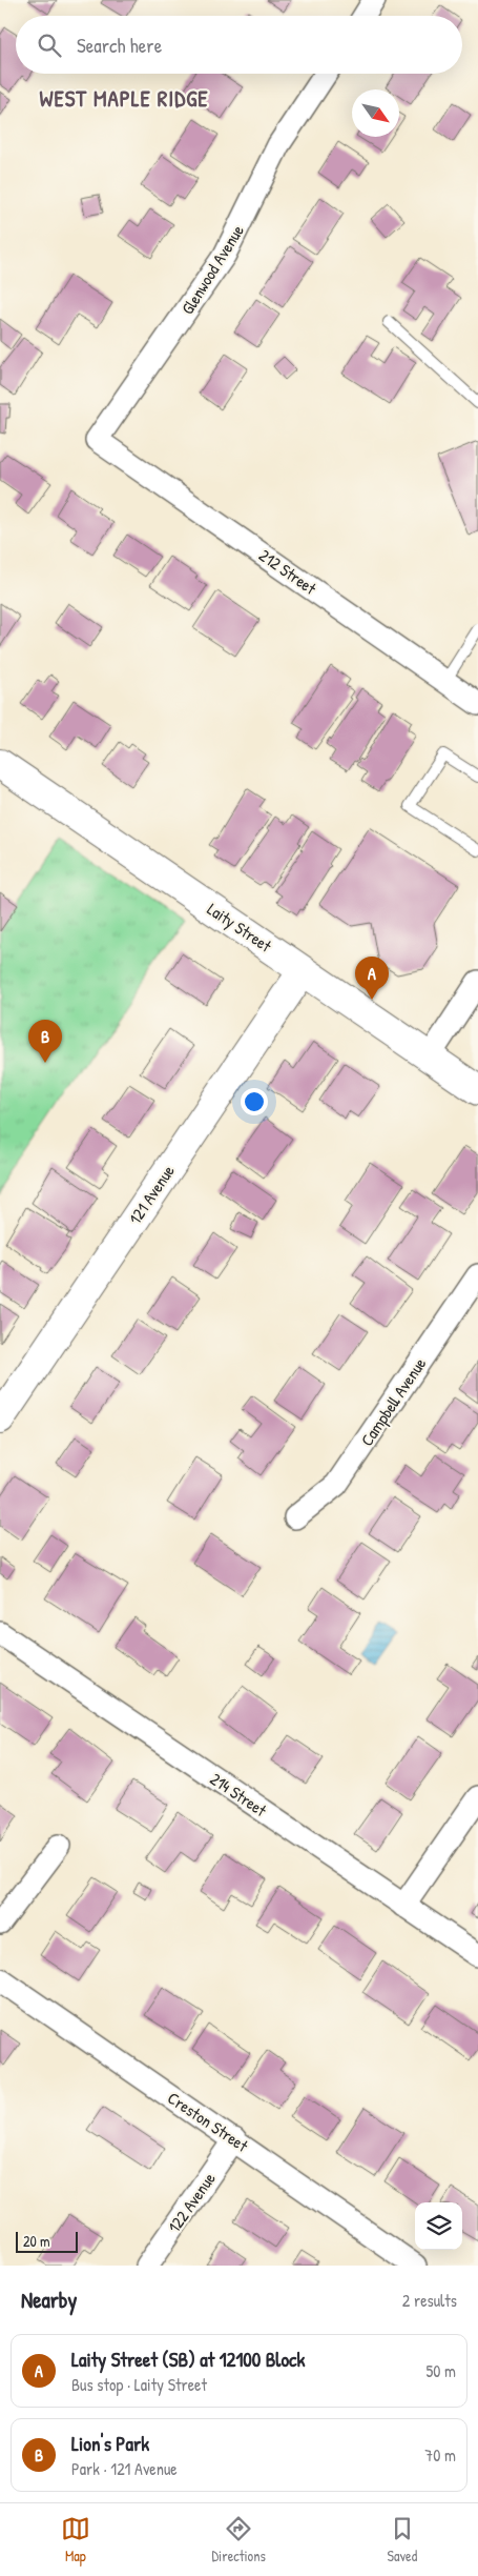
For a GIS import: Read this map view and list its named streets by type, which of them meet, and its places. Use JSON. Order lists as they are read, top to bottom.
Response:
{
  "streets": {
    "street": [
      "Glenwood Avenue",
      "212 Street",
      "Laity Street",
      "121 Avenue",
      "Campbell Avenue",
      "214 Street",
      "Creston Street",
      "122 Avenue"
    ]
  },
  "crossings": [
    ["Glenwood Avenue", "212 Street"],
    ["Laity Street", "121 Avenue"],
    ["Creston Street", "122 Avenue"]
  ],
  "districts": ["WEST MAPLE RIDGE"],
  "scale_bar": "20 m",
  "north": "bottom right",
  "page": {
    "search": "Search here",
    "pins": ["A", "B"],
    "scale": "20 m",
    "heading": ["Nearby", "2 results"],
    "list": [
      {
        "mark": "A",
        "name": "Laity Street (SB) at 12100 Block",
        "note": "Bus stop · Laity Street",
        "value": "50 m"
      },
      {
        "mark": "B",
        "name": "Lion's Park",
        "note": "Park · 121 Avenue",
        "value": "70 m"
      }
    ],
    "nav": ["Map", "Directions", "Saved"]
  }
}
